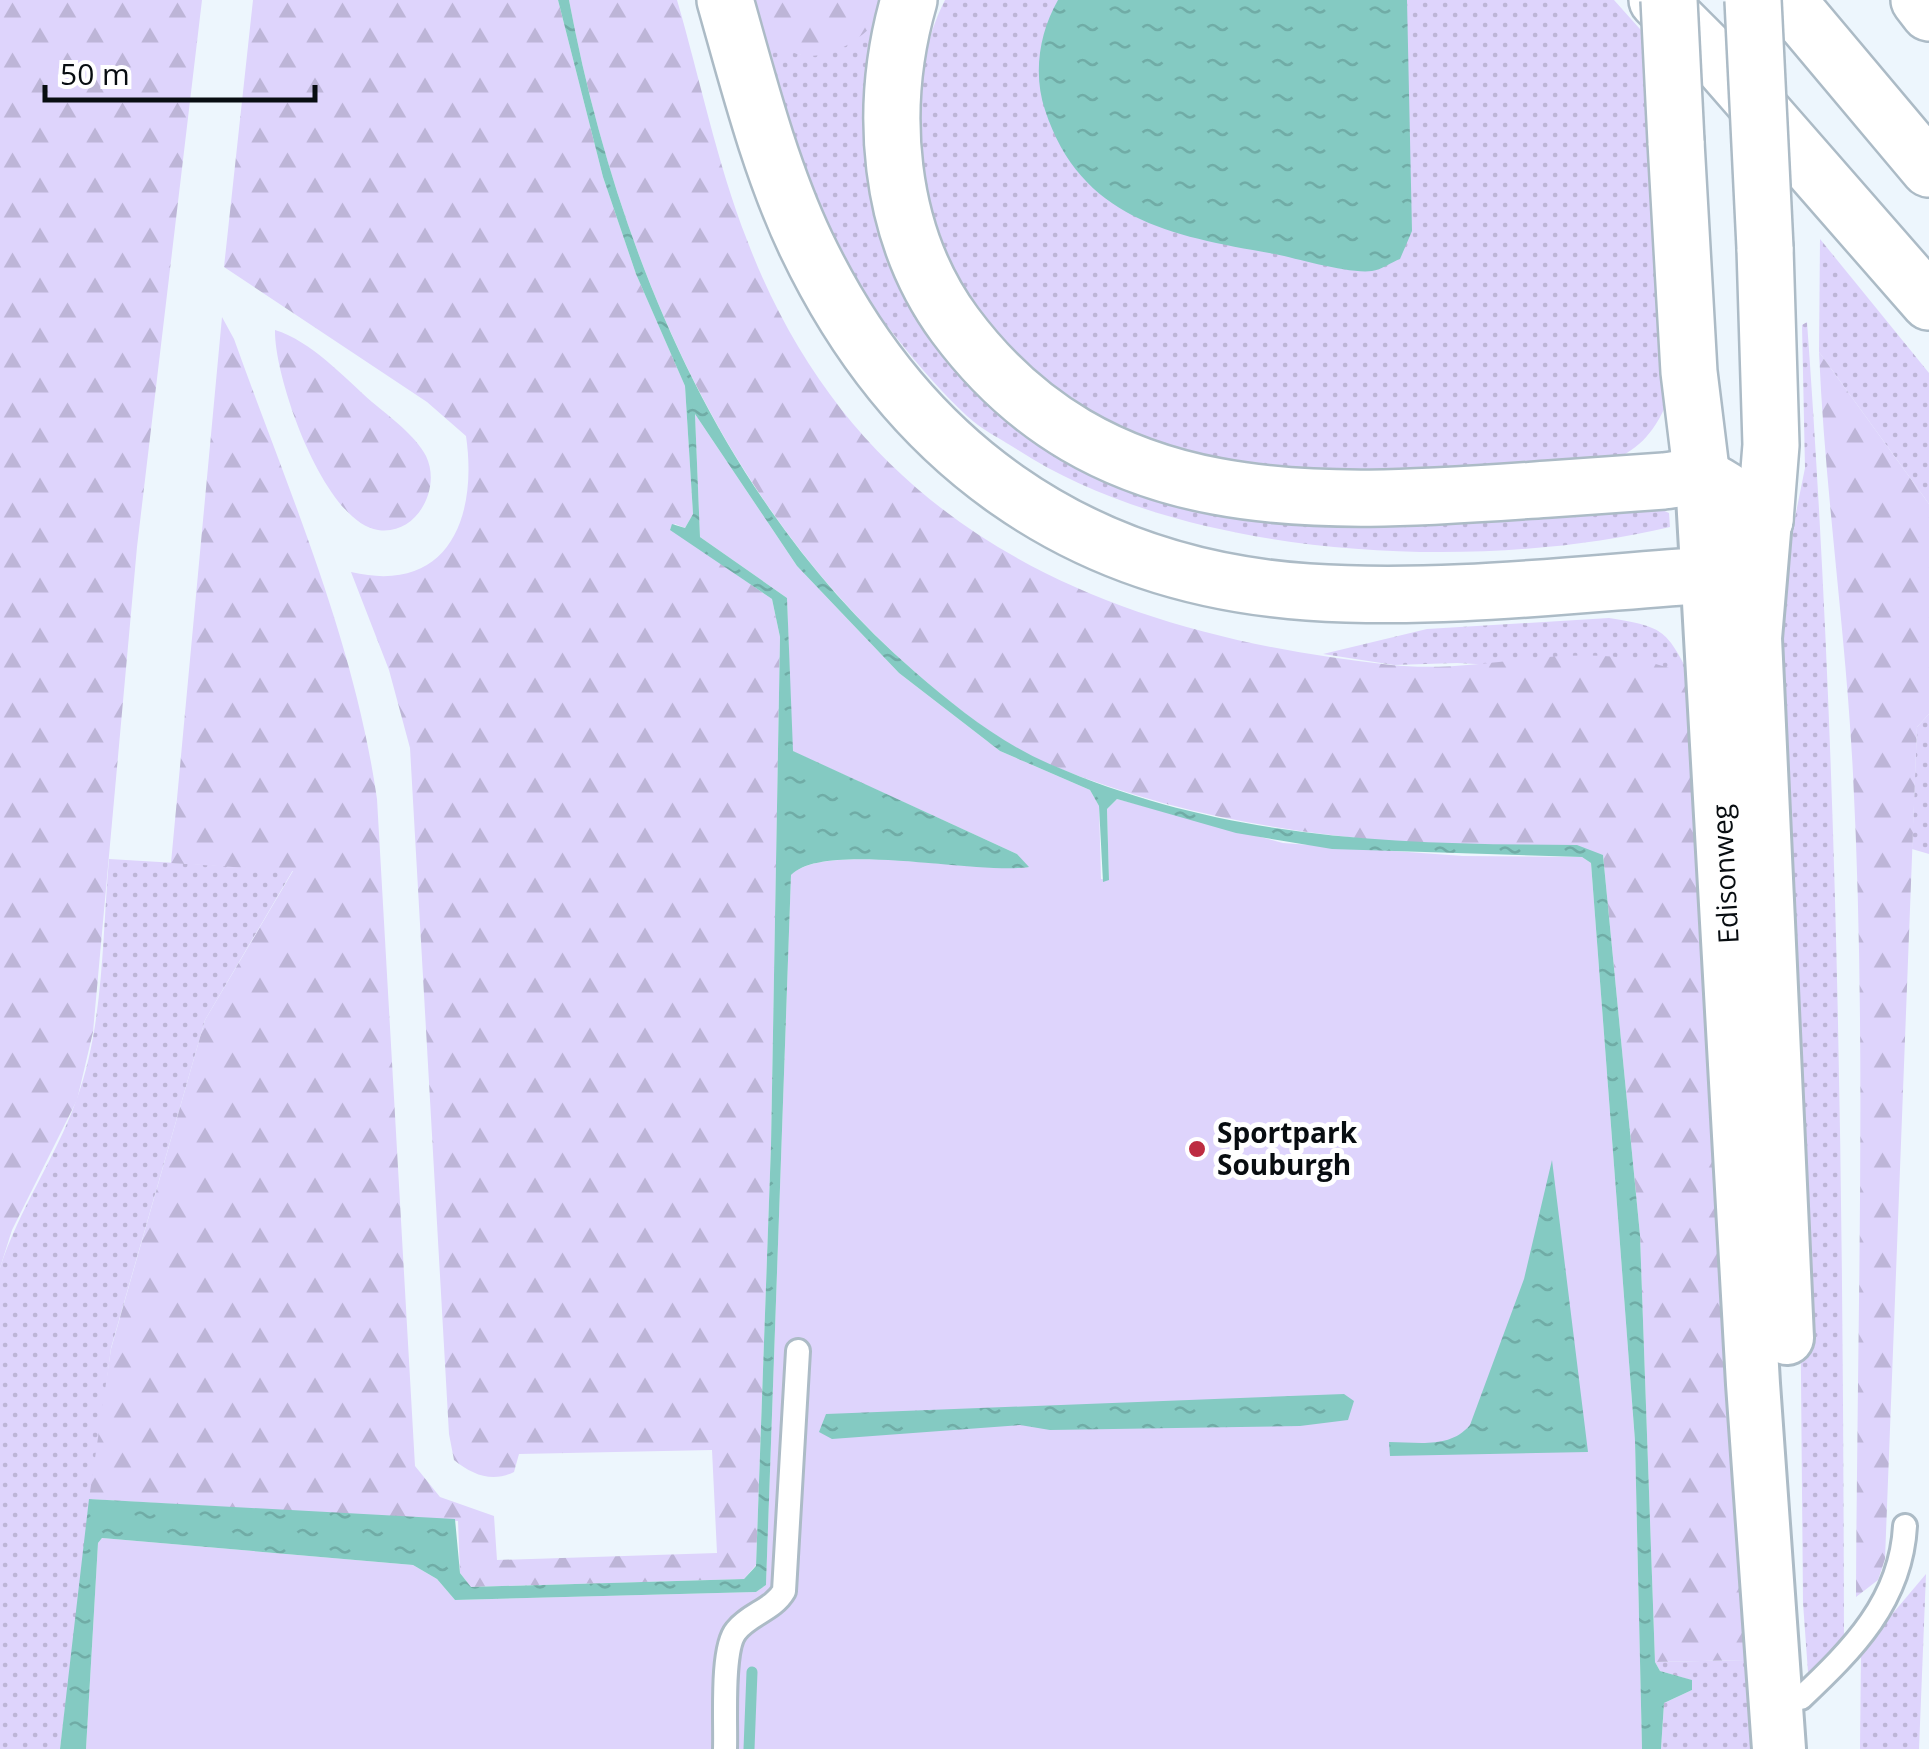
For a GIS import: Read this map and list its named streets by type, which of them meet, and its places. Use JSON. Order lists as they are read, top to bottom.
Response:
{
  "streets": {
    "main road": ["Edisonweg"]
  },
  "places": ["Sportpark Souburgh"],
  "scale_bar": "50 m"
}
